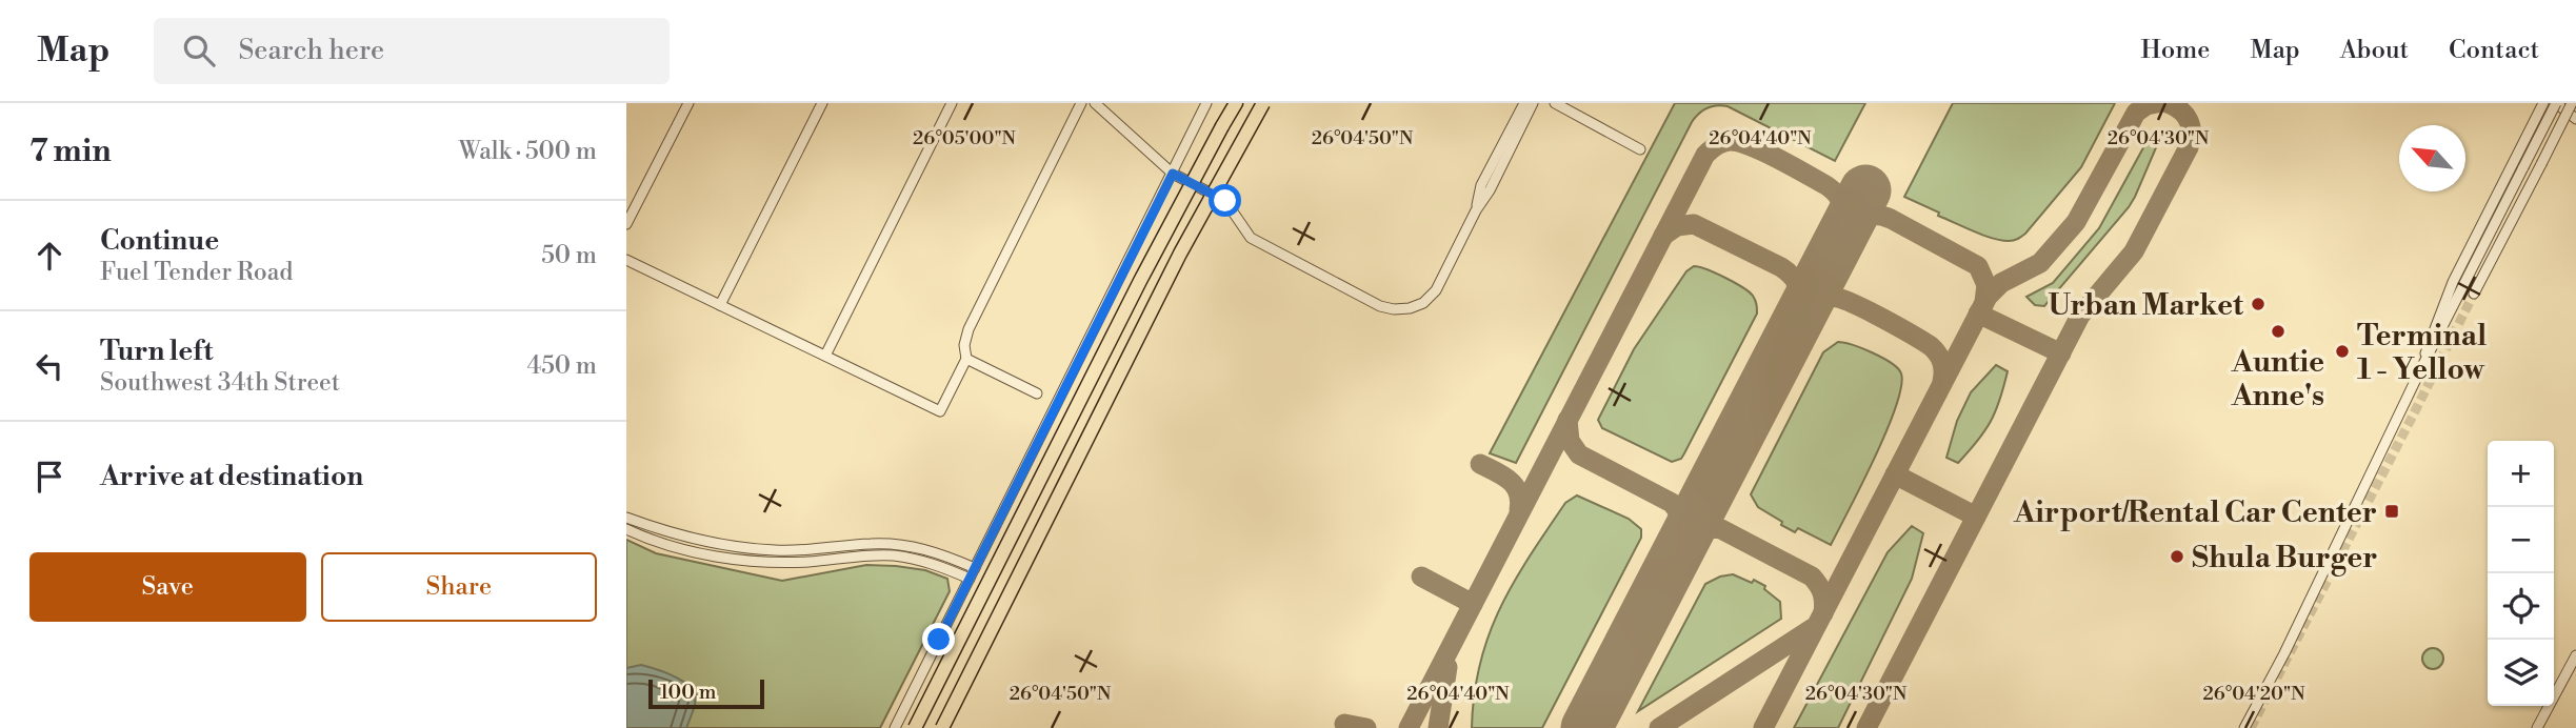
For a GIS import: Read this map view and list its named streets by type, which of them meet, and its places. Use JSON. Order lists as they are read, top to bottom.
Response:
{
  "places": {
    "other": [
      "Urban Market",
      "Auntie Anne's",
      "Terminal 1 - Yellow",
      "Shula Burger"
    ],
    "transit": ["Airport/Rental Car Center"]
  },
  "scale_bar": "100 m",
  "north": "top left",
  "page": {
    "header": "Map",
    "search": "Search here",
    "nav": [
      "Home",
      "Map",
      "About",
      "Contact"
    ],
    "heading": ["7 min", "Walk · 500 m"],
    "list": [
      ["Continue", "Fuel Tender Road", "50 m"],
      ["Turn left", "Southwest 34th Street", "450 m"],
      "Arrive at destination"
    ],
    "map_buttons": ["+", "−"],
    "buttons": ["Save", "Share"],
    "scale": "100 m"
  },
  "coordinates": [
    "26°05'00\"N",
    "26°04'50\"N",
    "26°04'40\"N",
    "26°04'30\"N",
    "26°04'20\"N"
  ]
}
